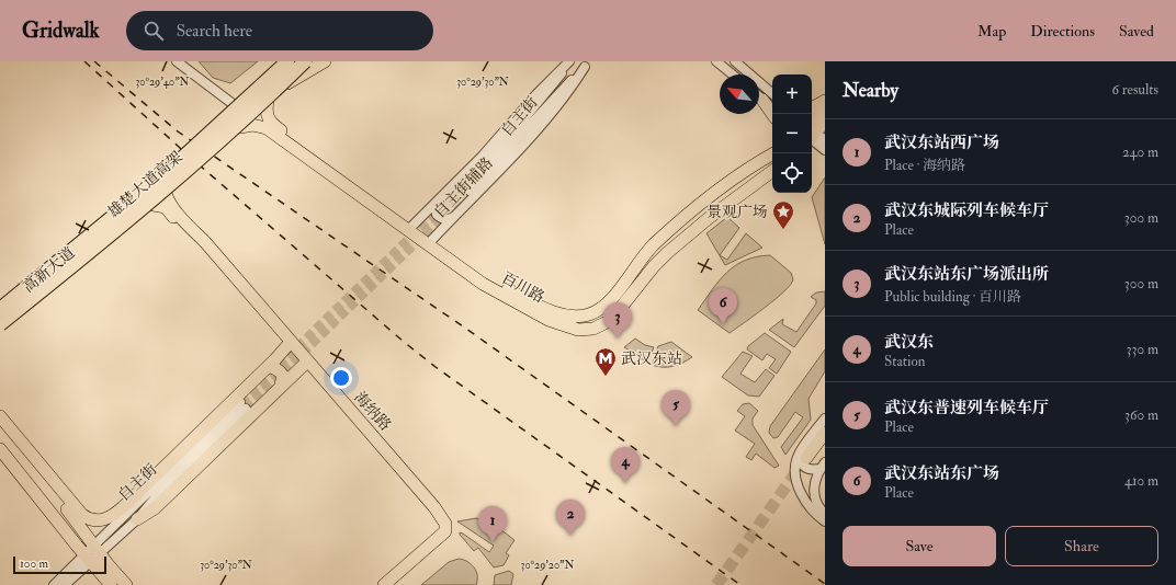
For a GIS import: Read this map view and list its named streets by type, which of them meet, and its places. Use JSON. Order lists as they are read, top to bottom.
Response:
{
  "streets": {
    "highway": ["雄楚大道高架"],
    "main road": ["高新大道", "百川路", "海纳路"],
    "street": ["自主街", "自主街辅路"]
  },
  "crossings": [
    ["自主街", "自主街辅路"],
    ["自主街辅路", "百川路"],
    ["高新大道", "海纳路"]
  ],
  "places": {
    "place": ["景观广场"],
    "metro station": ["武汉东站"]
  },
  "scale_bar": "100 m",
  "north": "top left",
  "page": {
    "header": "Gridwalk",
    "search": "Search here",
    "nav": ["Map", "Directions", "Saved"],
    "heading": ["Nearby", "6 results"],
    "map_buttons": ["+", "−"],
    "list": [
      {
        "mark": "1",
        "name": "武汉东站西广场",
        "note": "Place · 海纳路",
        "value": "240 m"
      },
      {
        "mark": "2",
        "name": "武汉东城际列车候车厅",
        "note": "Place",
        "value": "300 m"
      },
      {
        "mark": "3",
        "name": "武汉东站东广场派出所",
        "note": "Public building · 百川路",
        "value": "300 m"
      },
      {
        "mark": "4",
        "name": "武汉东",
        "note": "Station",
        "value": "330 m"
      },
      {
        "mark": "5",
        "name": "武汉东普速列车候车厅",
        "note": "Place",
        "value": "360 m"
      },
      {
        "mark": "6",
        "name": "武汉东站东广场",
        "note": "Place",
        "value": "410 m"
      }
    ],
    "pins": [
      "6",
      "3",
      "5",
      "4",
      "2",
      "1"
    ],
    "buttons": ["Save", "Share"],
    "scale": "100 m"
  },
  "coordinates": ["30°29'40\"N", "30°29'30\"N", "30°29'20\"N"]
}
